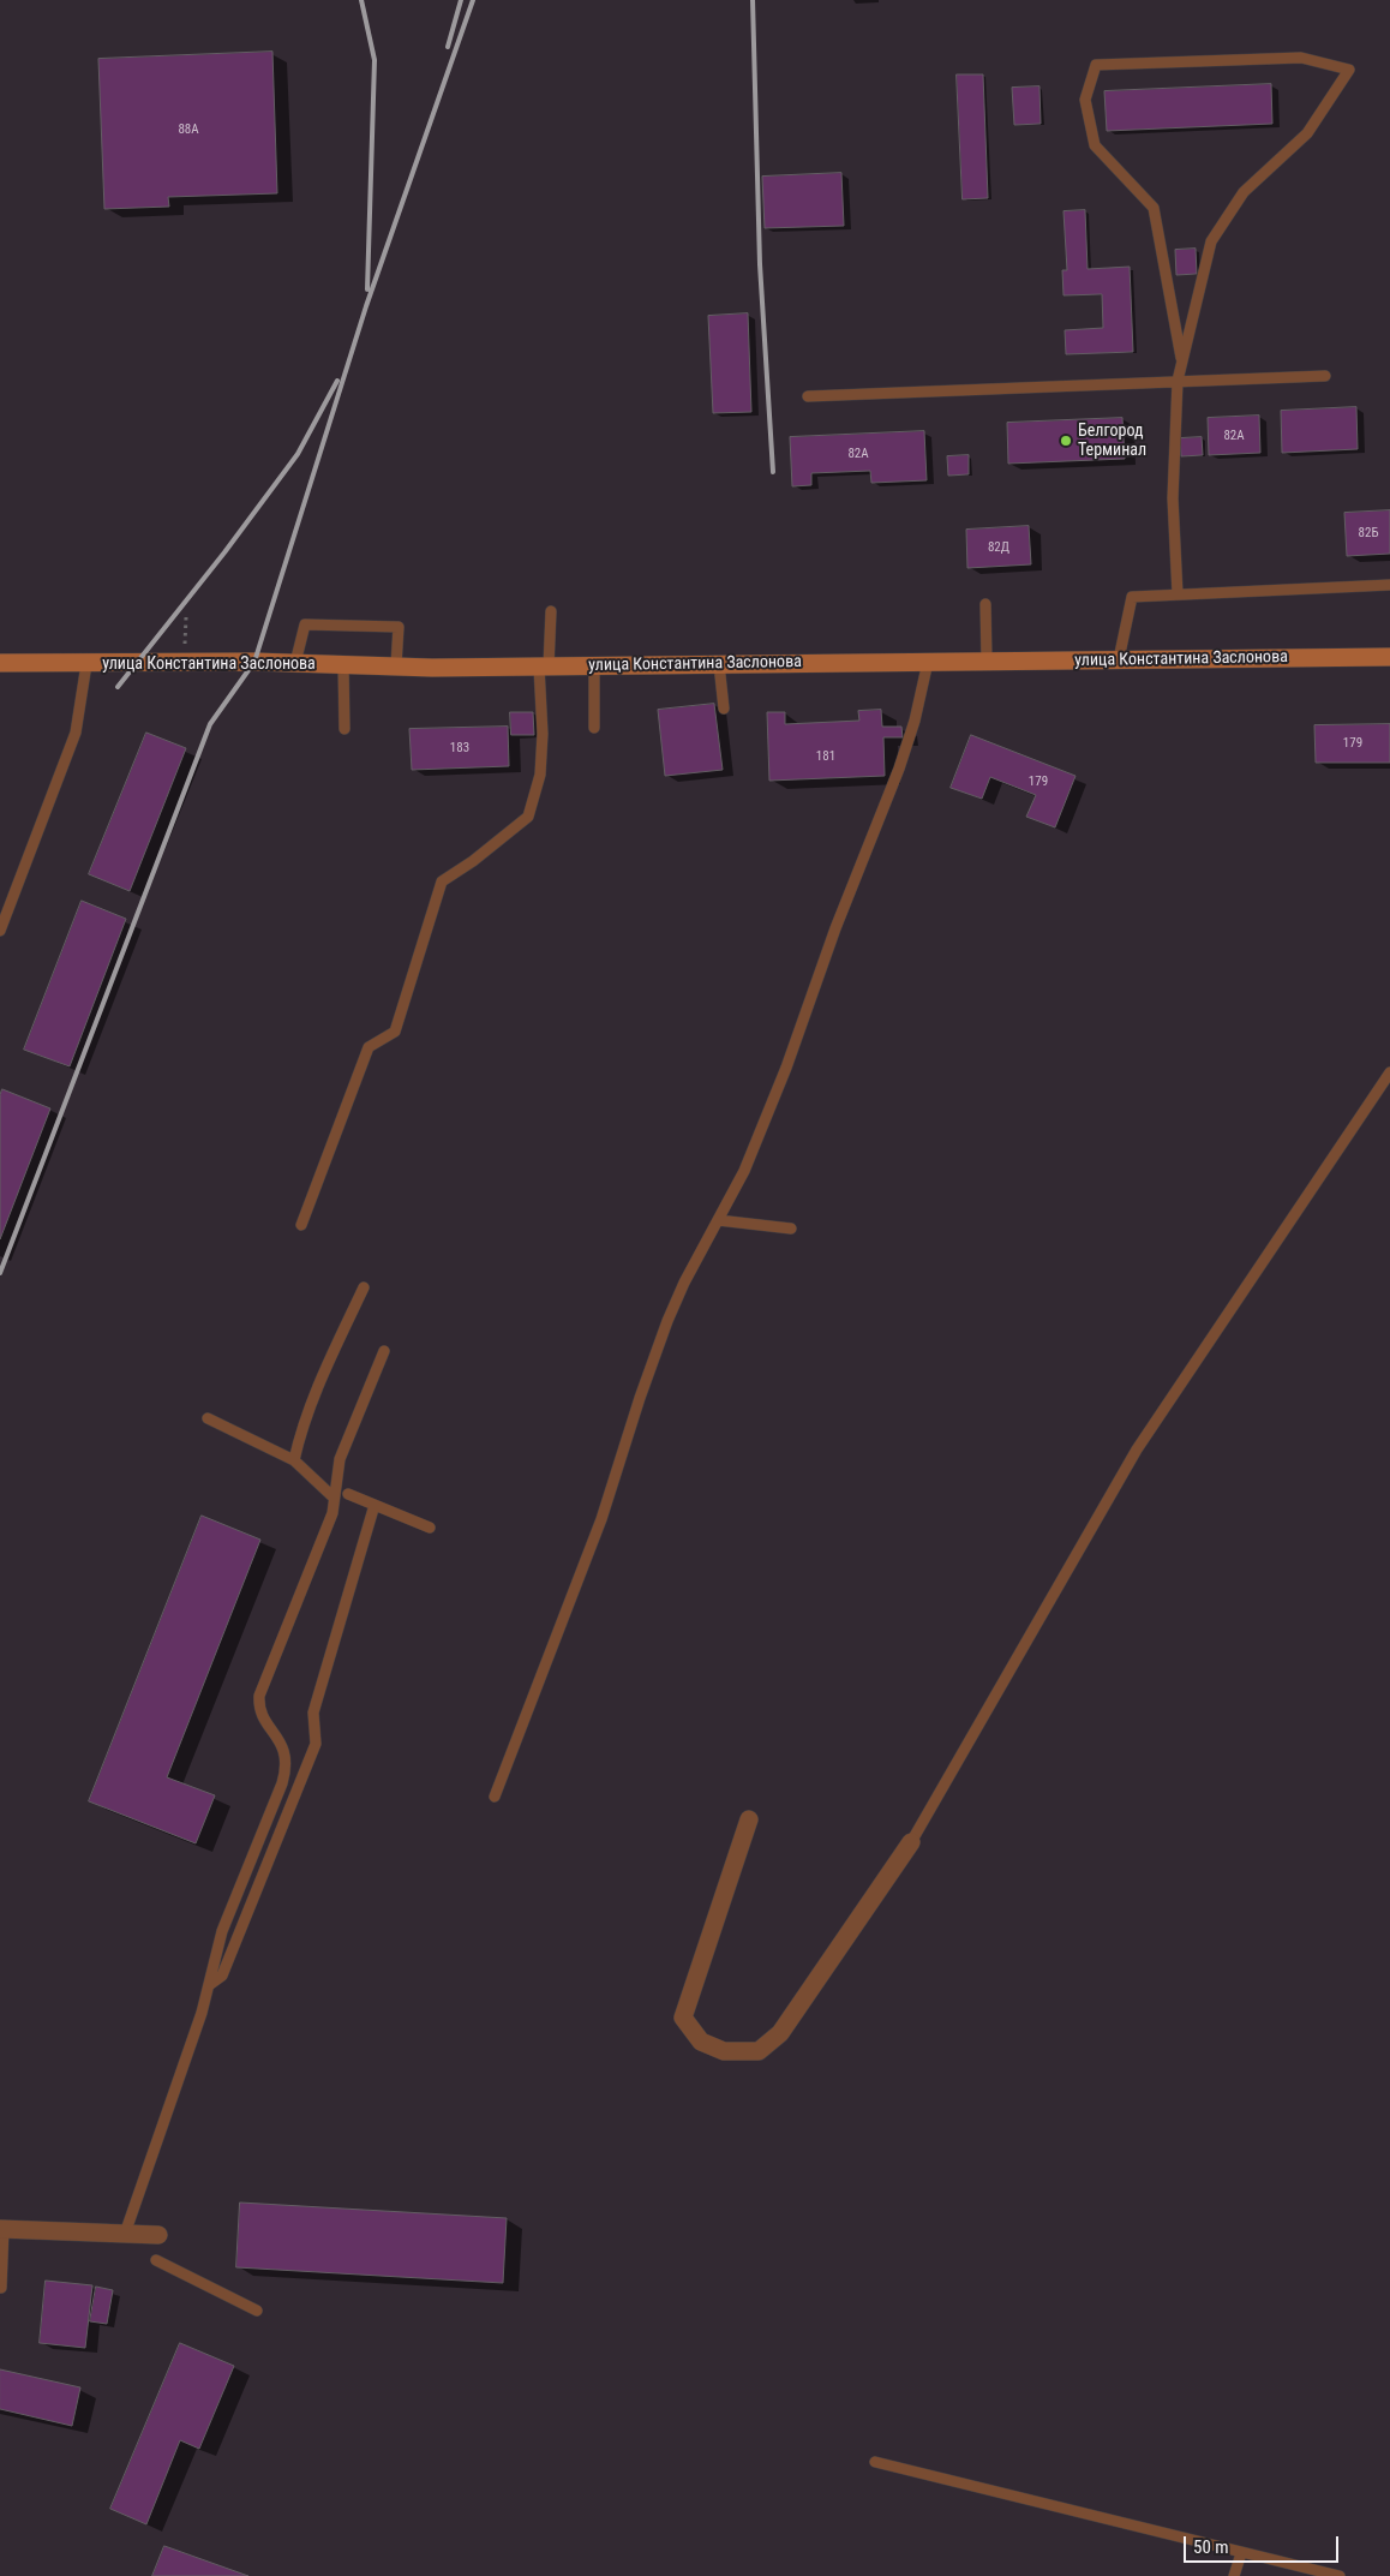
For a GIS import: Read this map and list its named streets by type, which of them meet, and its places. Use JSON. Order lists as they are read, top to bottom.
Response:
{
  "streets": {
    "street": ["улица Константина Заслонова"]
  },
  "places": ["Белгород Терминал"],
  "house_numbers": [
    "88А",
    "82А",
    "82А",
    "82Б",
    "82Д",
    "179",
    "183",
    "181",
    "179"
  ],
  "scale_bar": "50 m"
}
